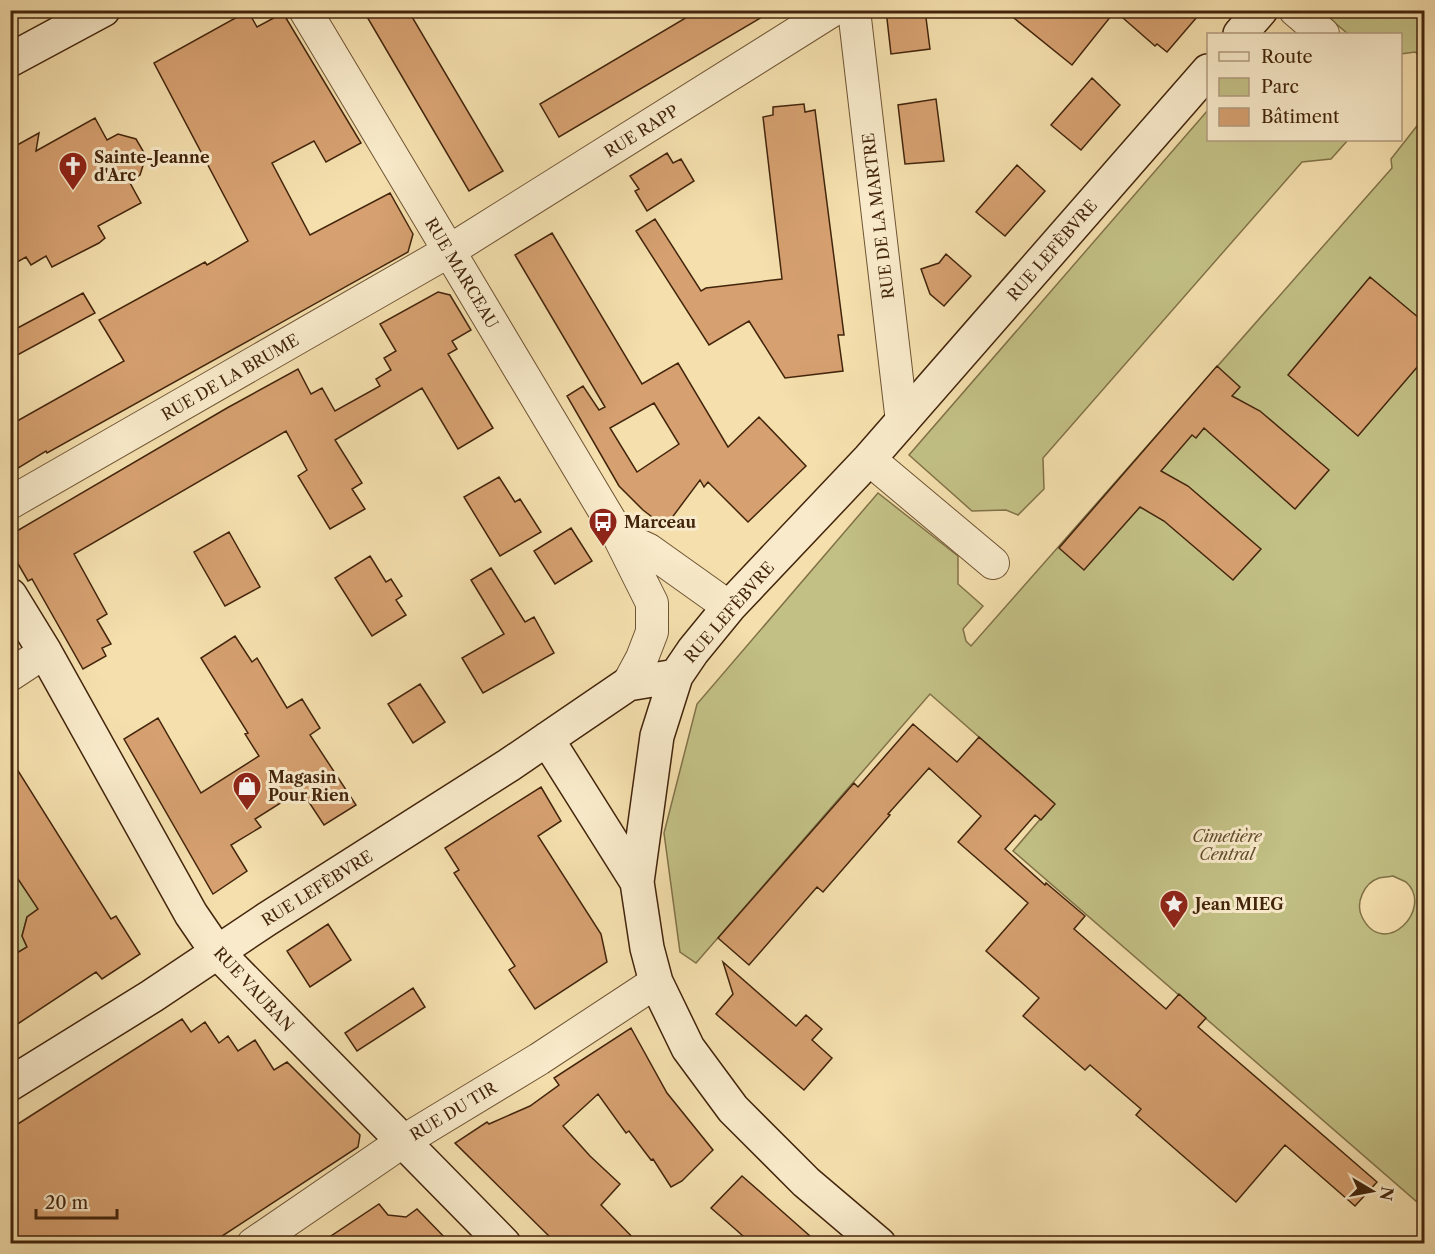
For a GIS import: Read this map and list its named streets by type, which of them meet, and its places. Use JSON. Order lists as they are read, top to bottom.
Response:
{
  "streets": {
    "main road": ["RUE LEFÈBVRE", "RUE VAUBAN"],
    "street": [
      "RUE RAPP",
      "RUE DE LA MARTRE",
      "RUE MARCEAU",
      "RUE DE LA BRUME",
      "RUE DU TIR"
    ]
  },
  "crossings": [
    ["RUE RAPP", "RUE MARCEAU"],
    ["RUE RAPP", "RUE DE LA BRUME"],
    ["RUE DE LA MARTRE", "RUE LEFÈBVRE"],
    ["RUE LEFÈBVRE", "RUE MARCEAU"],
    ["RUE LEFÈBVRE", "RUE VAUBAN"],
    ["RUE MARCEAU", "RUE DE LA BRUME"],
    ["RUE VAUBAN", "RUE DU TIR"]
  ],
  "parks": ["Cimetière Central"],
  "places": {
    "church": ["Sainte-Jeanne d'Arc"],
    "bus stop": ["Marceau"],
    "shop": ["Magasin Pour Rien"],
    "place": ["Jean MIEG"]
  },
  "legend": ["Route", "Parc", "Bâtiment"],
  "scale_bar": "20 m",
  "north": "right"
}
